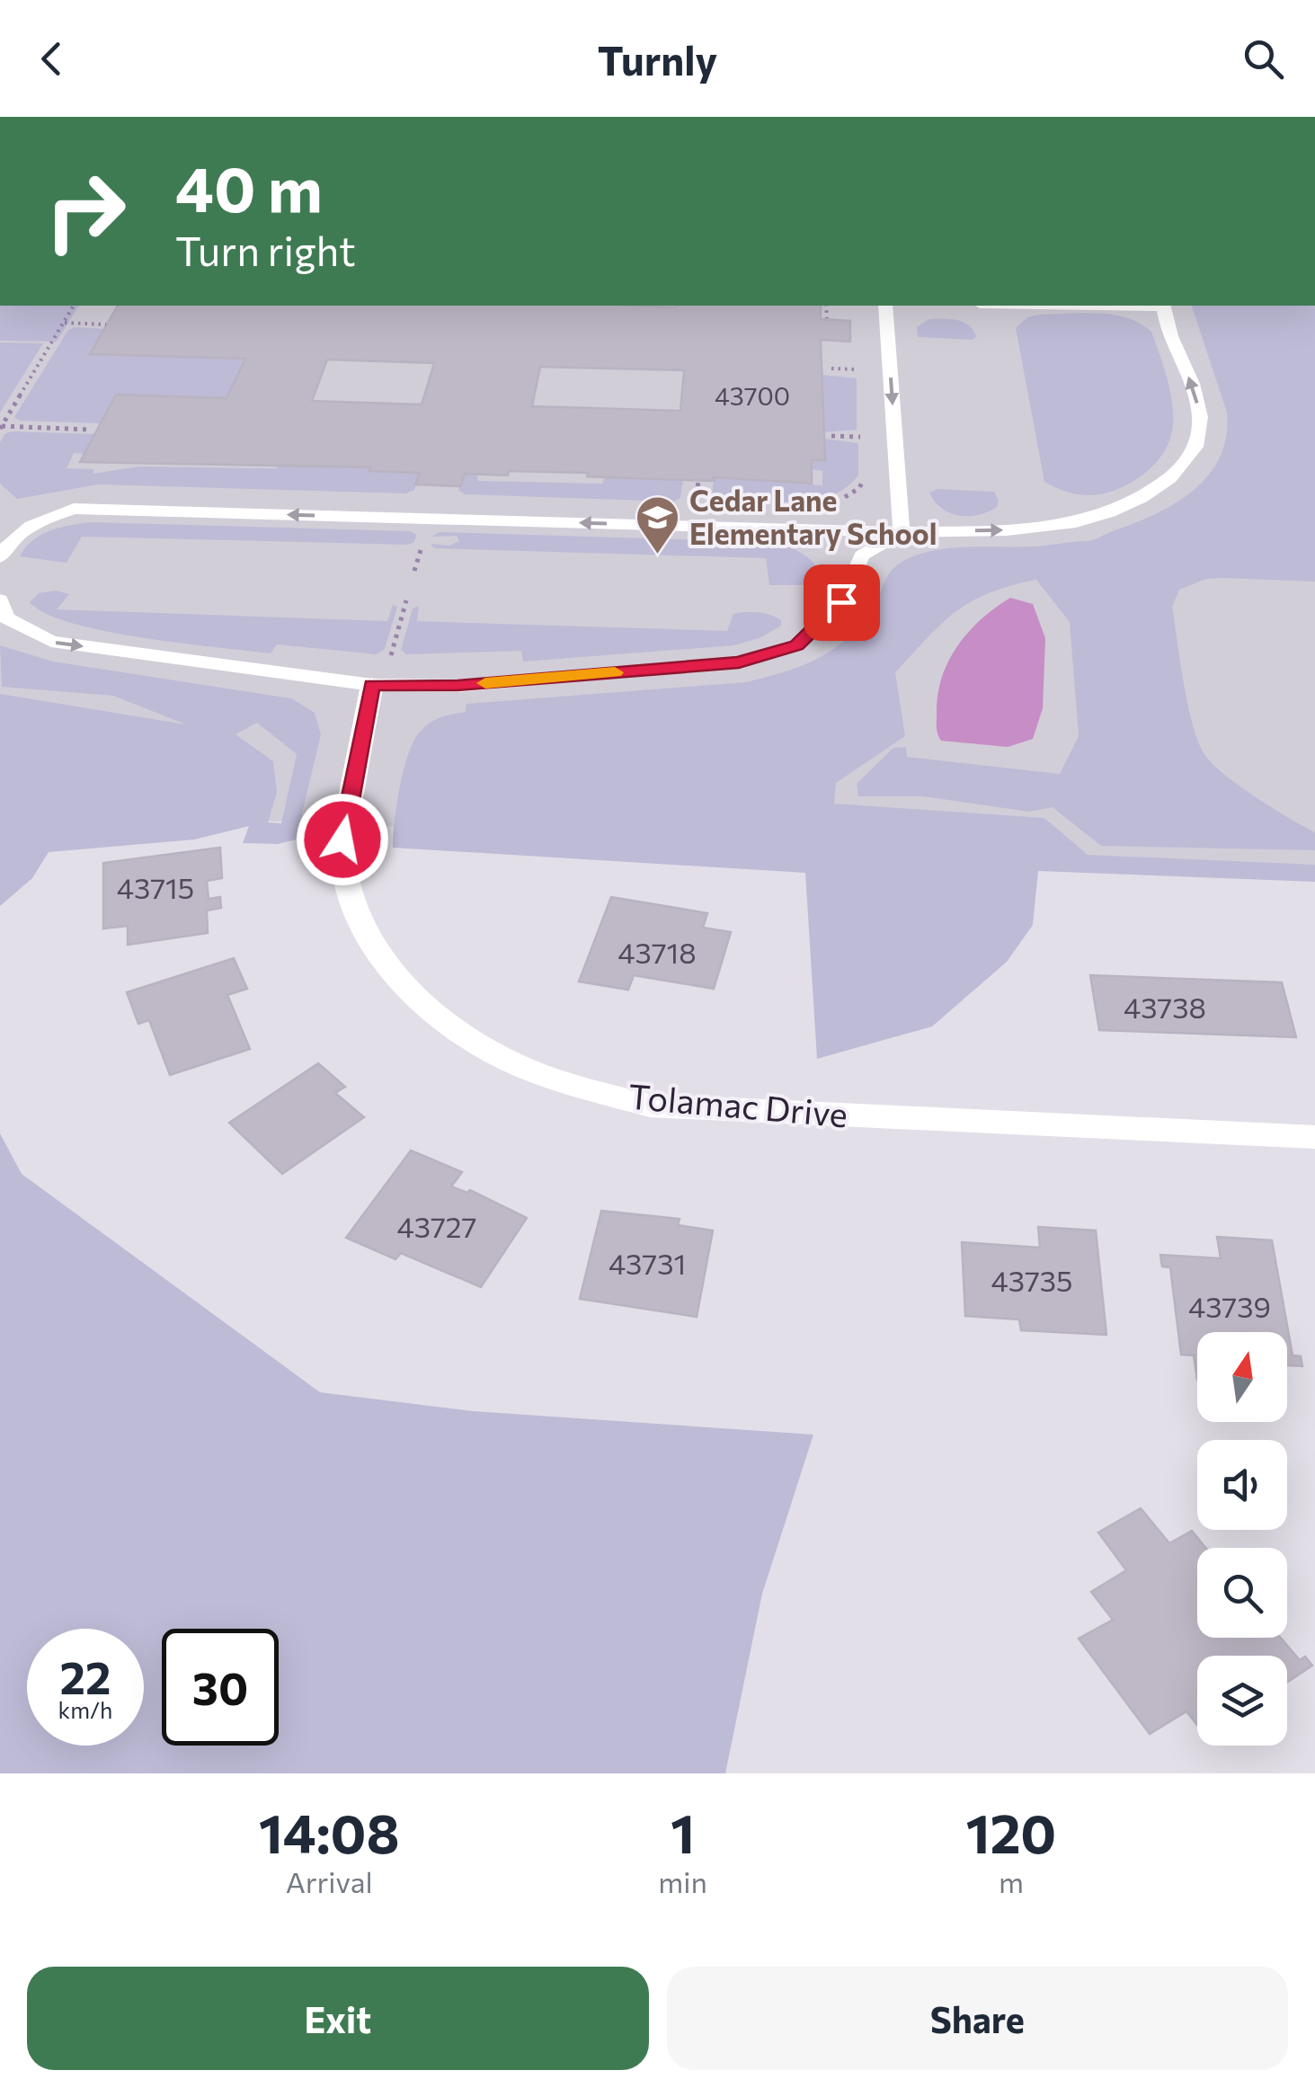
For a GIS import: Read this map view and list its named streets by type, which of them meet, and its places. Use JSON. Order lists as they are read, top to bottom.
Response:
{
  "streets": {
    "street": ["Tolamac Drive"]
  },
  "places": {
    "school or university": ["Cedar Lane Elementary School"]
  },
  "house_numbers": [
    "43700",
    "43715",
    "43718",
    "43738",
    "43727",
    "43731",
    "43735",
    "43739"
  ],
  "north": "top",
  "page": {
    "header": "Turnly",
    "turn": ["40 m", "Turn right"],
    "speed": "22 km/h",
    "limit": "30",
    "eta": [
      "14:08",
      "Arrival",
      "1",
      "min",
      "120",
      "m"
    ],
    "buttons": ["Exit", "Share"]
  }
}
